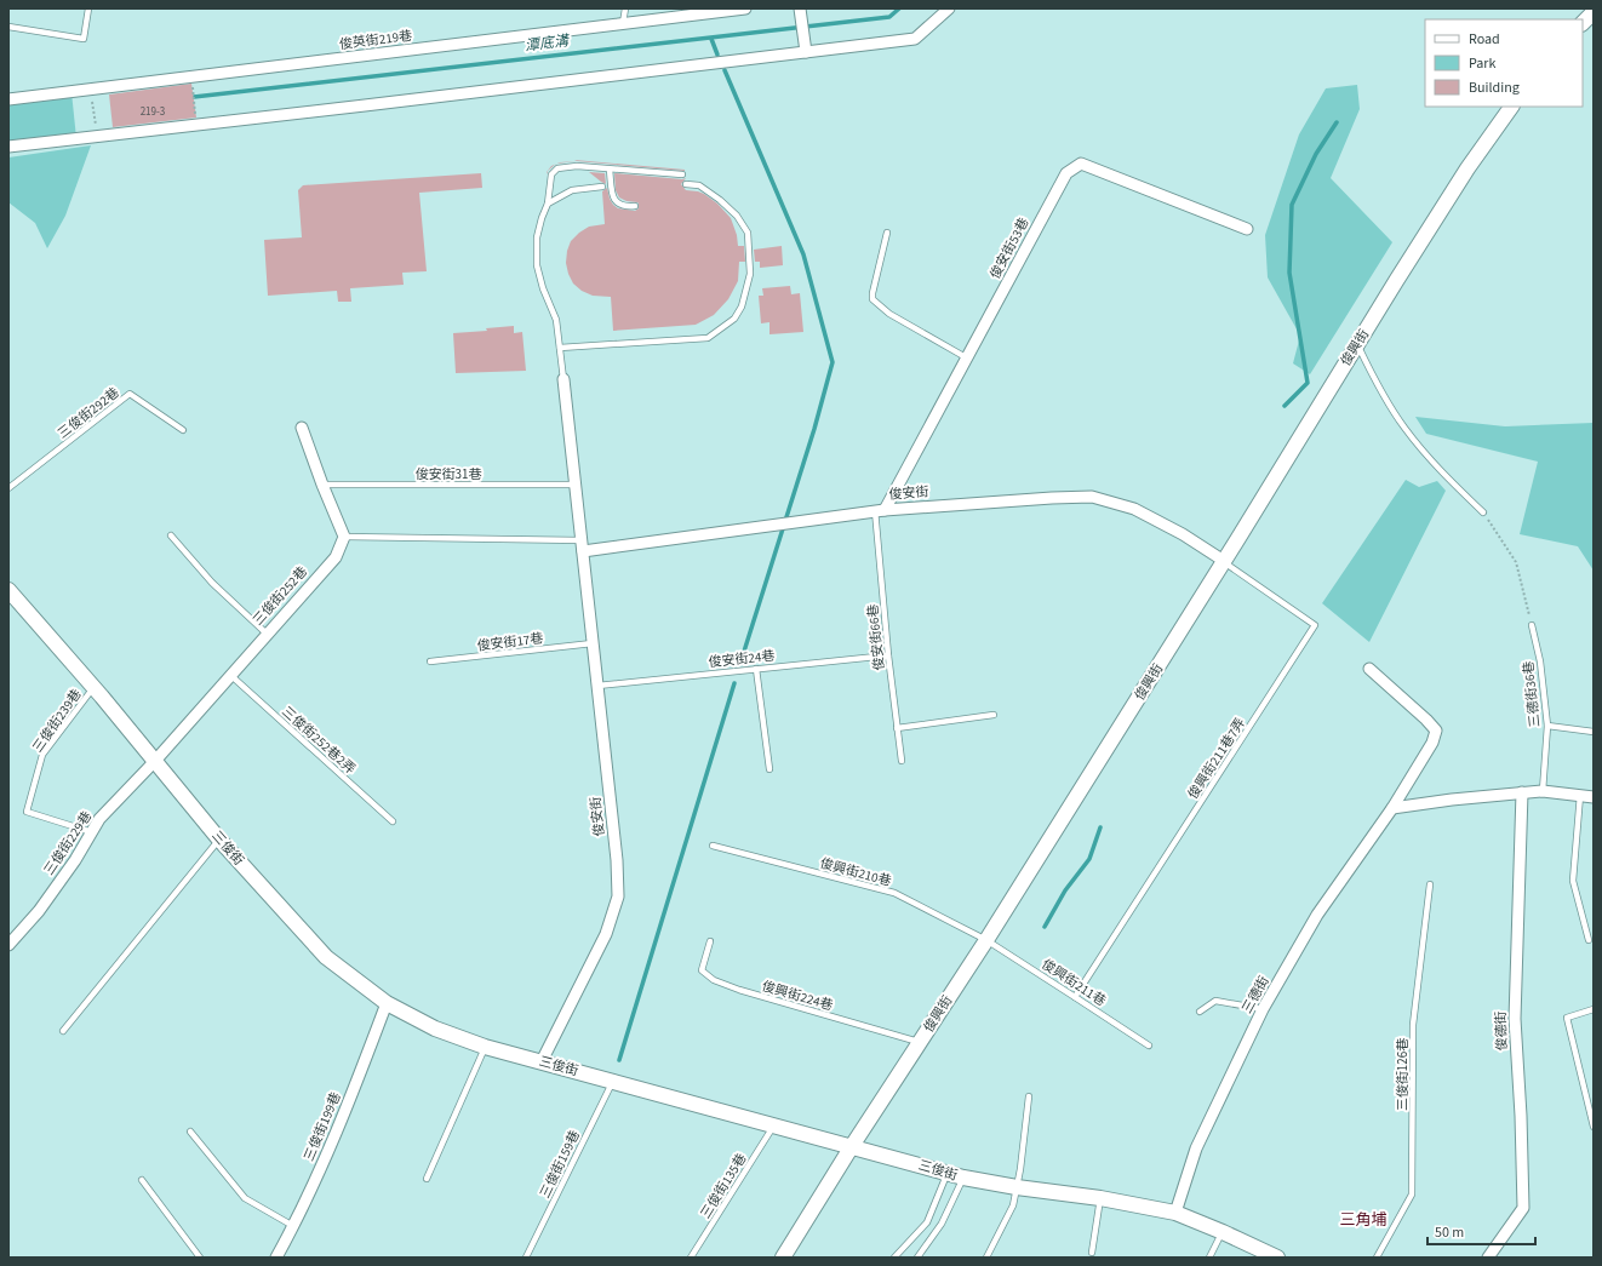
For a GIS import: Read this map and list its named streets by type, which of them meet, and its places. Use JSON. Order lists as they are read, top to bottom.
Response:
{
  "streets": {
    "street": [
      "俊英街219巷",
      "俊安街53巷",
      "俊興街",
      "俊安街",
      "三俊街252巷",
      "三俊街229巷",
      "三俊街",
      "三德街",
      "俊德街",
      "三俊街199巷"
    ],
    "lane": [
      "三俊街292巷",
      "俊安街31巷",
      "俊安街66巷",
      "俊安街17巷",
      "俊安街24巷",
      "三德街36巷",
      "三俊街239巷",
      "三俊街252巷2弄",
      "俊興街211巷7弄",
      "俊興街210巷",
      "俊興街211巷",
      "俊興街224巷",
      "三俊街126巷",
      "三俊街159巷",
      "三俊街135巷"
    ]
  },
  "crossings": [
    ["俊安街53巷", "俊安街"],
    ["俊安街53巷", "俊安街66巷"],
    ["俊興街", "俊安街"],
    ["俊興街", "俊興街211巷7弄"],
    ["俊興街", "三俊街"],
    ["俊興街", "俊興街210巷"],
    ["俊興街", "俊興街211巷"],
    ["俊興街", "俊興街224巷"],
    ["俊安街31巷", "俊安街"],
    ["俊安街", "俊安街66巷"],
    ["俊安街", "俊安街17巷"],
    ["俊安街", "俊安街24巷"],
    ["俊安街", "俊興街211巷7弄"],
    ["俊安街", "三俊街"],
    ["三俊街252巷", "三俊街252巷2弄"],
    ["三俊街252巷", "三俊街229巷"],
    ["三俊街252巷", "三俊街"],
    ["俊安街66巷", "俊安街24巷"],
    ["三俊街239巷", "三俊街229巷"],
    ["三俊街239巷", "三俊街"],
    ["俊興街211巷7弄", "俊興街211巷"],
    ["三俊街229巷", "三俊街"],
    ["三俊街", "三德街"],
    ["三俊街", "三俊街199巷"],
    ["三俊街", "三俊街159巷"],
    ["三俊街", "三俊街135巷"],
    ["俊興街210巷", "俊興街211巷"]
  ],
  "districts": ["三角埔"],
  "water": ["潭底溝"],
  "house_numbers": ["219-3"],
  "legend": ["Road", "Park", "Building"],
  "scale_bar": "50 m"
}
